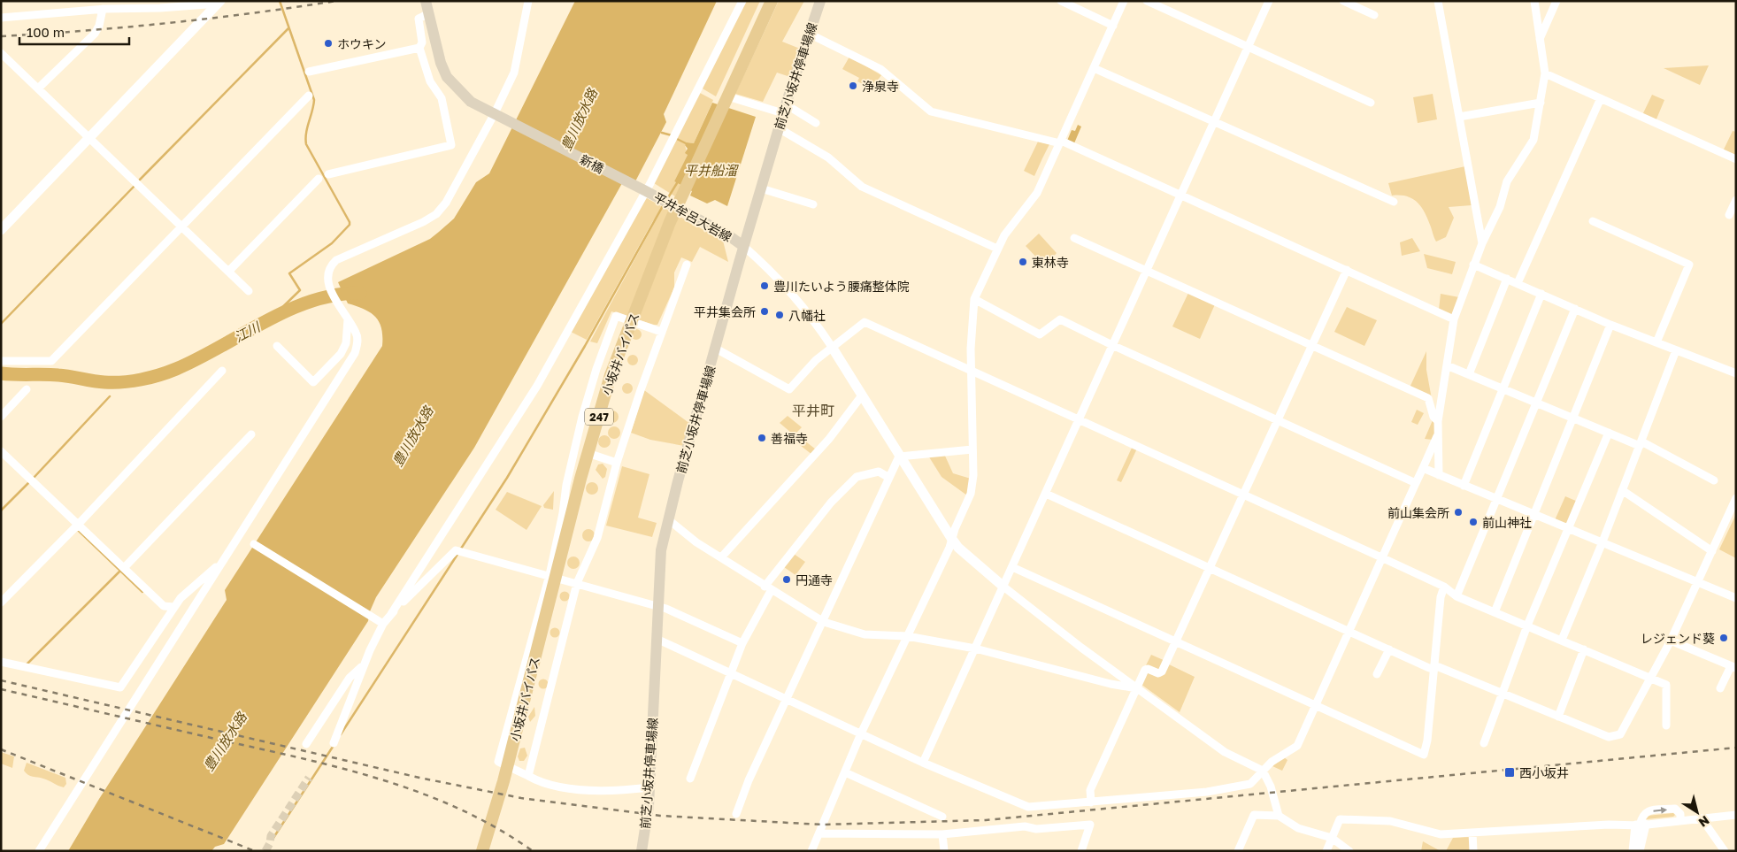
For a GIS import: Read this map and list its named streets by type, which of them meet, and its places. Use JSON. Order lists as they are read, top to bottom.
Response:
{
  "streets": {
    "highway": ["小坂井バイパス", "247"],
    "main road": ["前芝小坂井停車場線", "新橋", "平井牟呂大岩線"]
  },
  "crossings": [
    ["前芝小坂井停車場線", "平井牟呂大岩線"],
    ["新橋", "平井牟呂大岩線"]
  ],
  "districts": ["平井町"],
  "water": ["豊川放水路", "平井船溜", "江川"],
  "places": {
    "other": [
      "ホウキン",
      "浄泉寺",
      "東林寺",
      "豊川たいよう腰痛整体院",
      "平井集会所",
      "八幡社",
      "善福寺",
      "前山集会所",
      "前山神社",
      "円通寺",
      "レジェンド葵"
    ],
    "transit": ["西小坂井"]
  },
  "scale_bar": "100 m",
  "north": "bottom right"
}
